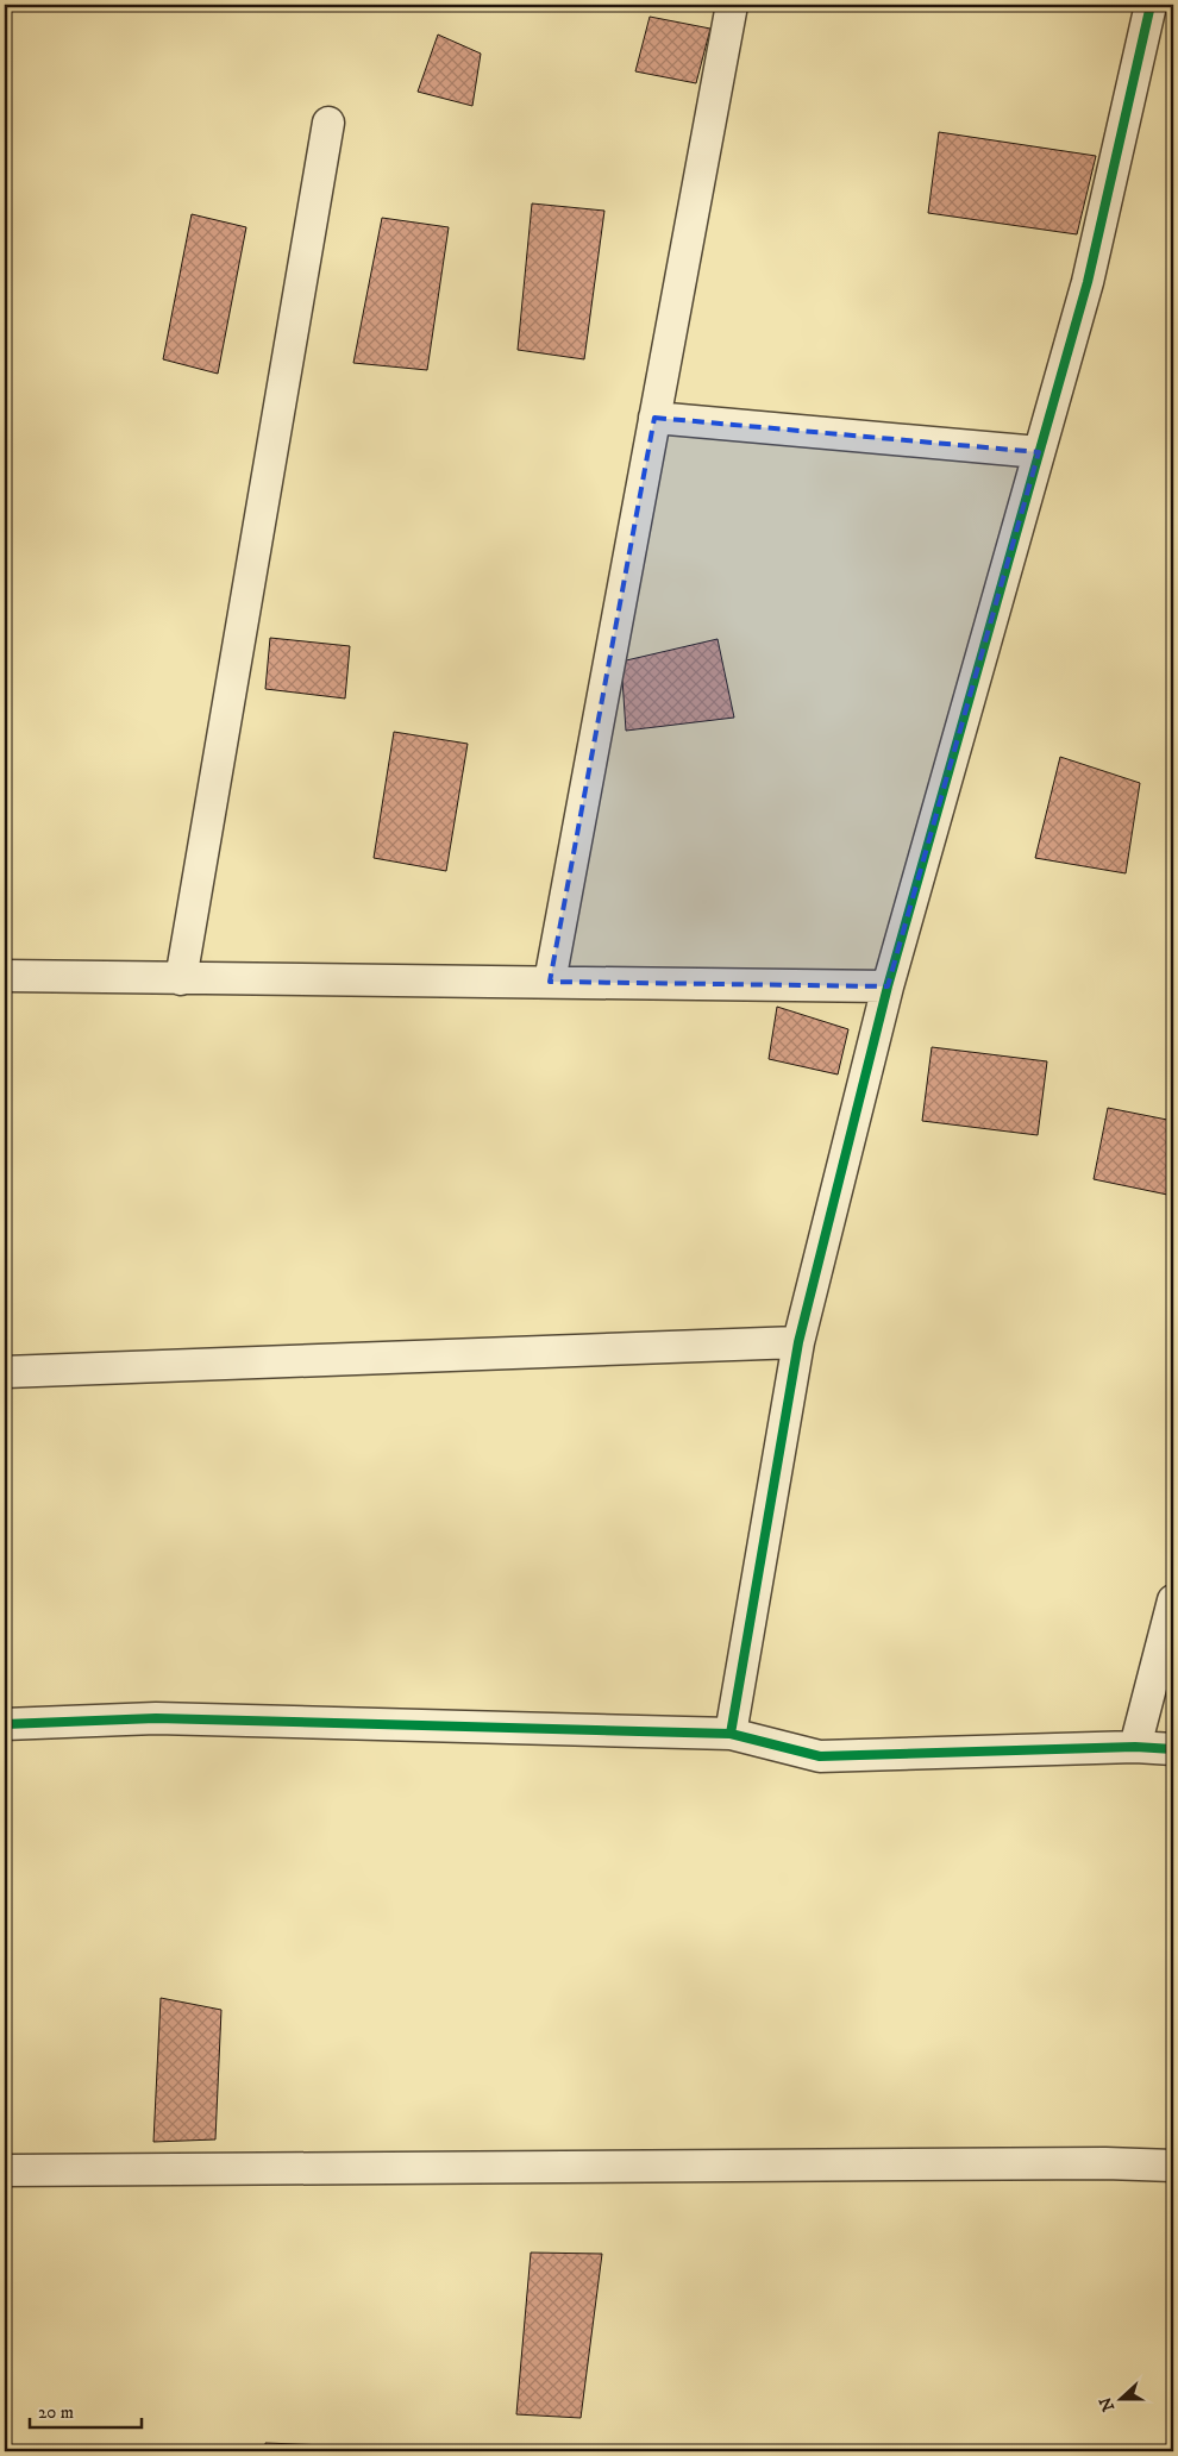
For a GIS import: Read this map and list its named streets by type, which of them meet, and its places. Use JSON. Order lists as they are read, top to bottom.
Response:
{
  "scale_bar": "20 m",
  "north": "left"
}
